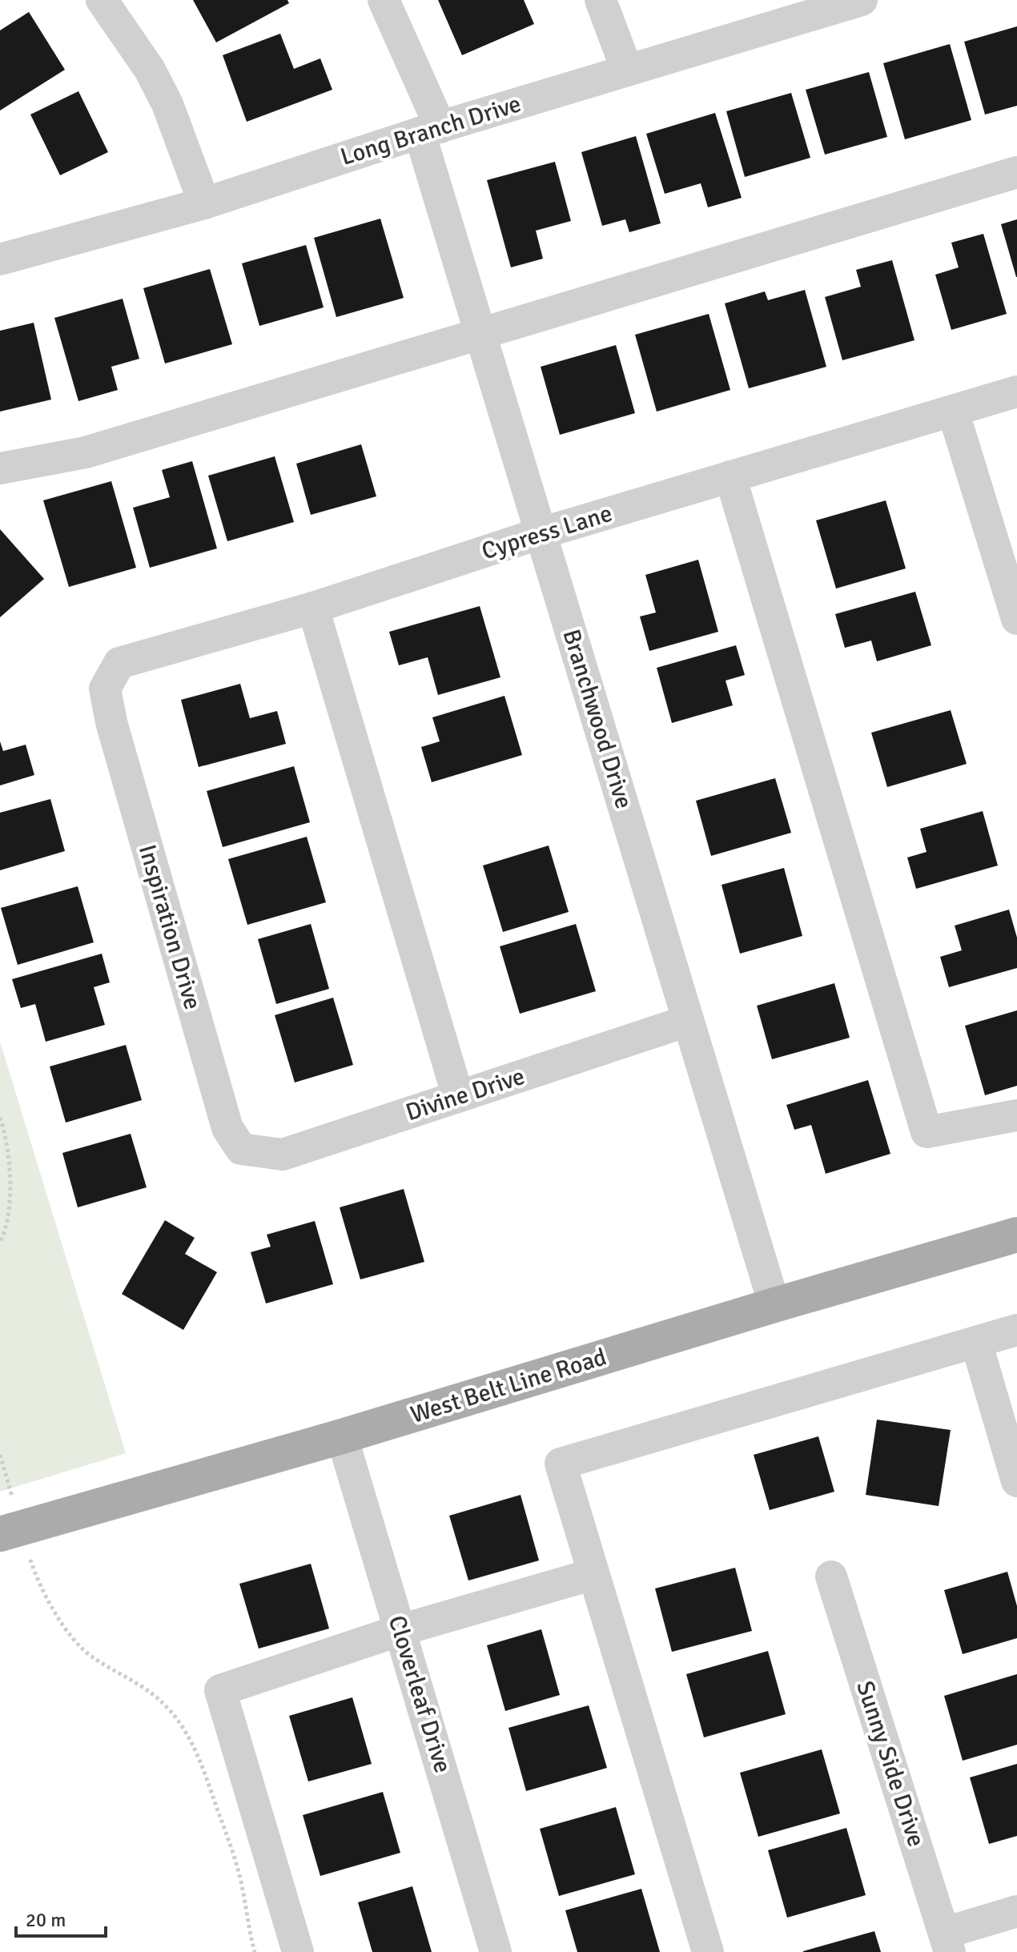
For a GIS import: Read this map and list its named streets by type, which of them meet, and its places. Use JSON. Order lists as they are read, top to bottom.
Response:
{
  "streets": {
    "main road": ["West Belt Line Road"],
    "street": [
      "Long Branch Drive",
      "Cypress Lane",
      "Branchwood Drive",
      "Inspiration Drive",
      "Divine Drive",
      "Cloverleaf Drive",
      "Sunny Side Drive"
    ]
  },
  "crossings": [
    ["Long Branch Drive", "Branchwood Drive"],
    ["Cypress Lane", "Branchwood Drive"],
    ["Cypress Lane", "Inspiration Drive"],
    ["Branchwood Drive", "Divine Drive"],
    ["Branchwood Drive", "West Belt Line Road"],
    ["Inspiration Drive", "Divine Drive"],
    ["West Belt Line Road", "Cloverleaf Drive"]
  ],
  "scale_bar": "20 m"
}
